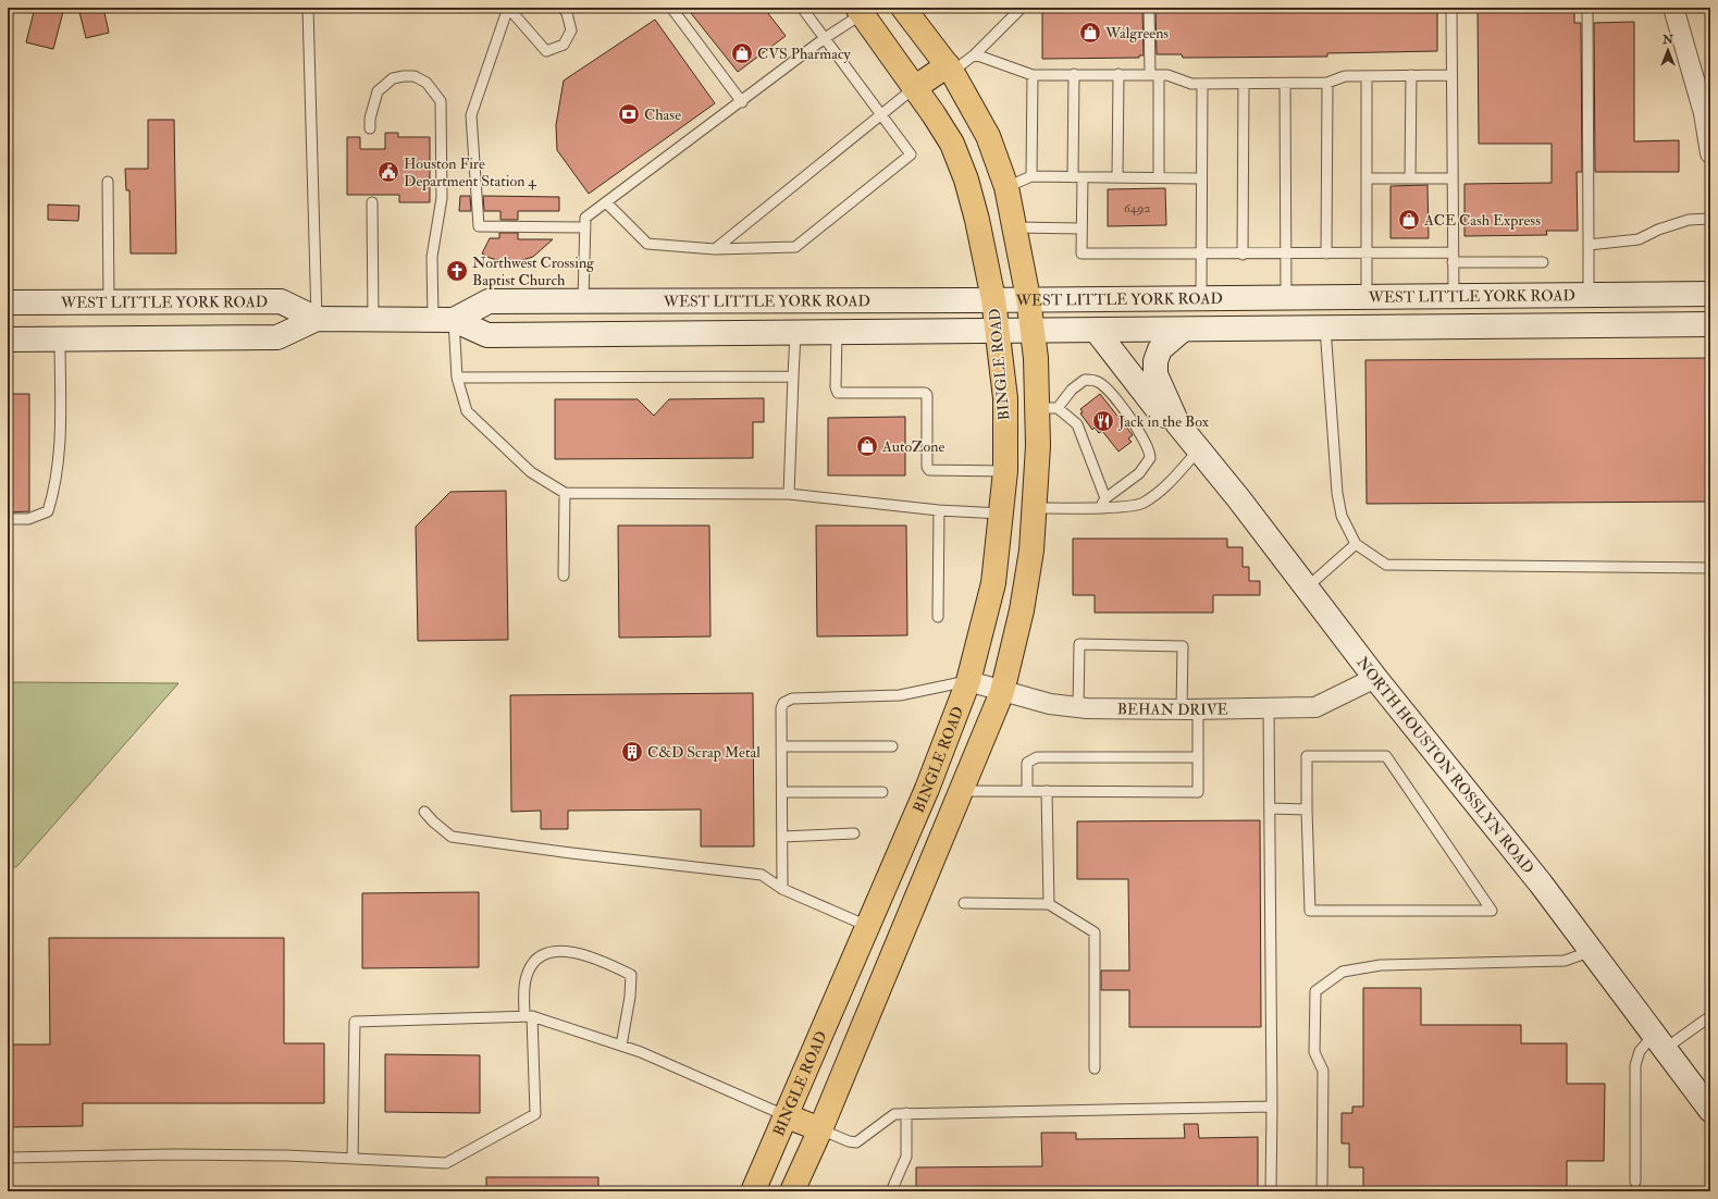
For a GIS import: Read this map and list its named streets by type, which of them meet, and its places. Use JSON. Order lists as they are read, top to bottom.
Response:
{
  "streets": {
    "main road": ["WEST LITTLE YORK ROAD", "BINGLE ROAD", "NORTH HOUSTON ROSSLYN ROAD"],
    "street": ["BEHAN DRIVE"]
  },
  "crossings": [
    ["WEST LITTLE YORK ROAD", "BINGLE ROAD"],
    ["WEST LITTLE YORK ROAD", "NORTH HOUSTON ROSSLYN ROAD"],
    ["BINGLE ROAD", "BEHAN DRIVE"],
    ["BEHAN DRIVE", "NORTH HOUSTON ROSSLYN ROAD"]
  ],
  "places": {
    "shop": [
      "Walgreens",
      "CVS Pharmacy",
      "ACE Cash Express",
      "AutoZone"
    ],
    "bank": ["Chase"],
    "public building": ["Houston Fire Department Station 4"],
    "church": ["Northwest Crossing Baptist Church"],
    "restaurant": ["Jack in the Box"],
    "building": ["C&D Scrap Metal"]
  },
  "house_numbers": ["6492"],
  "north": "top"
}
